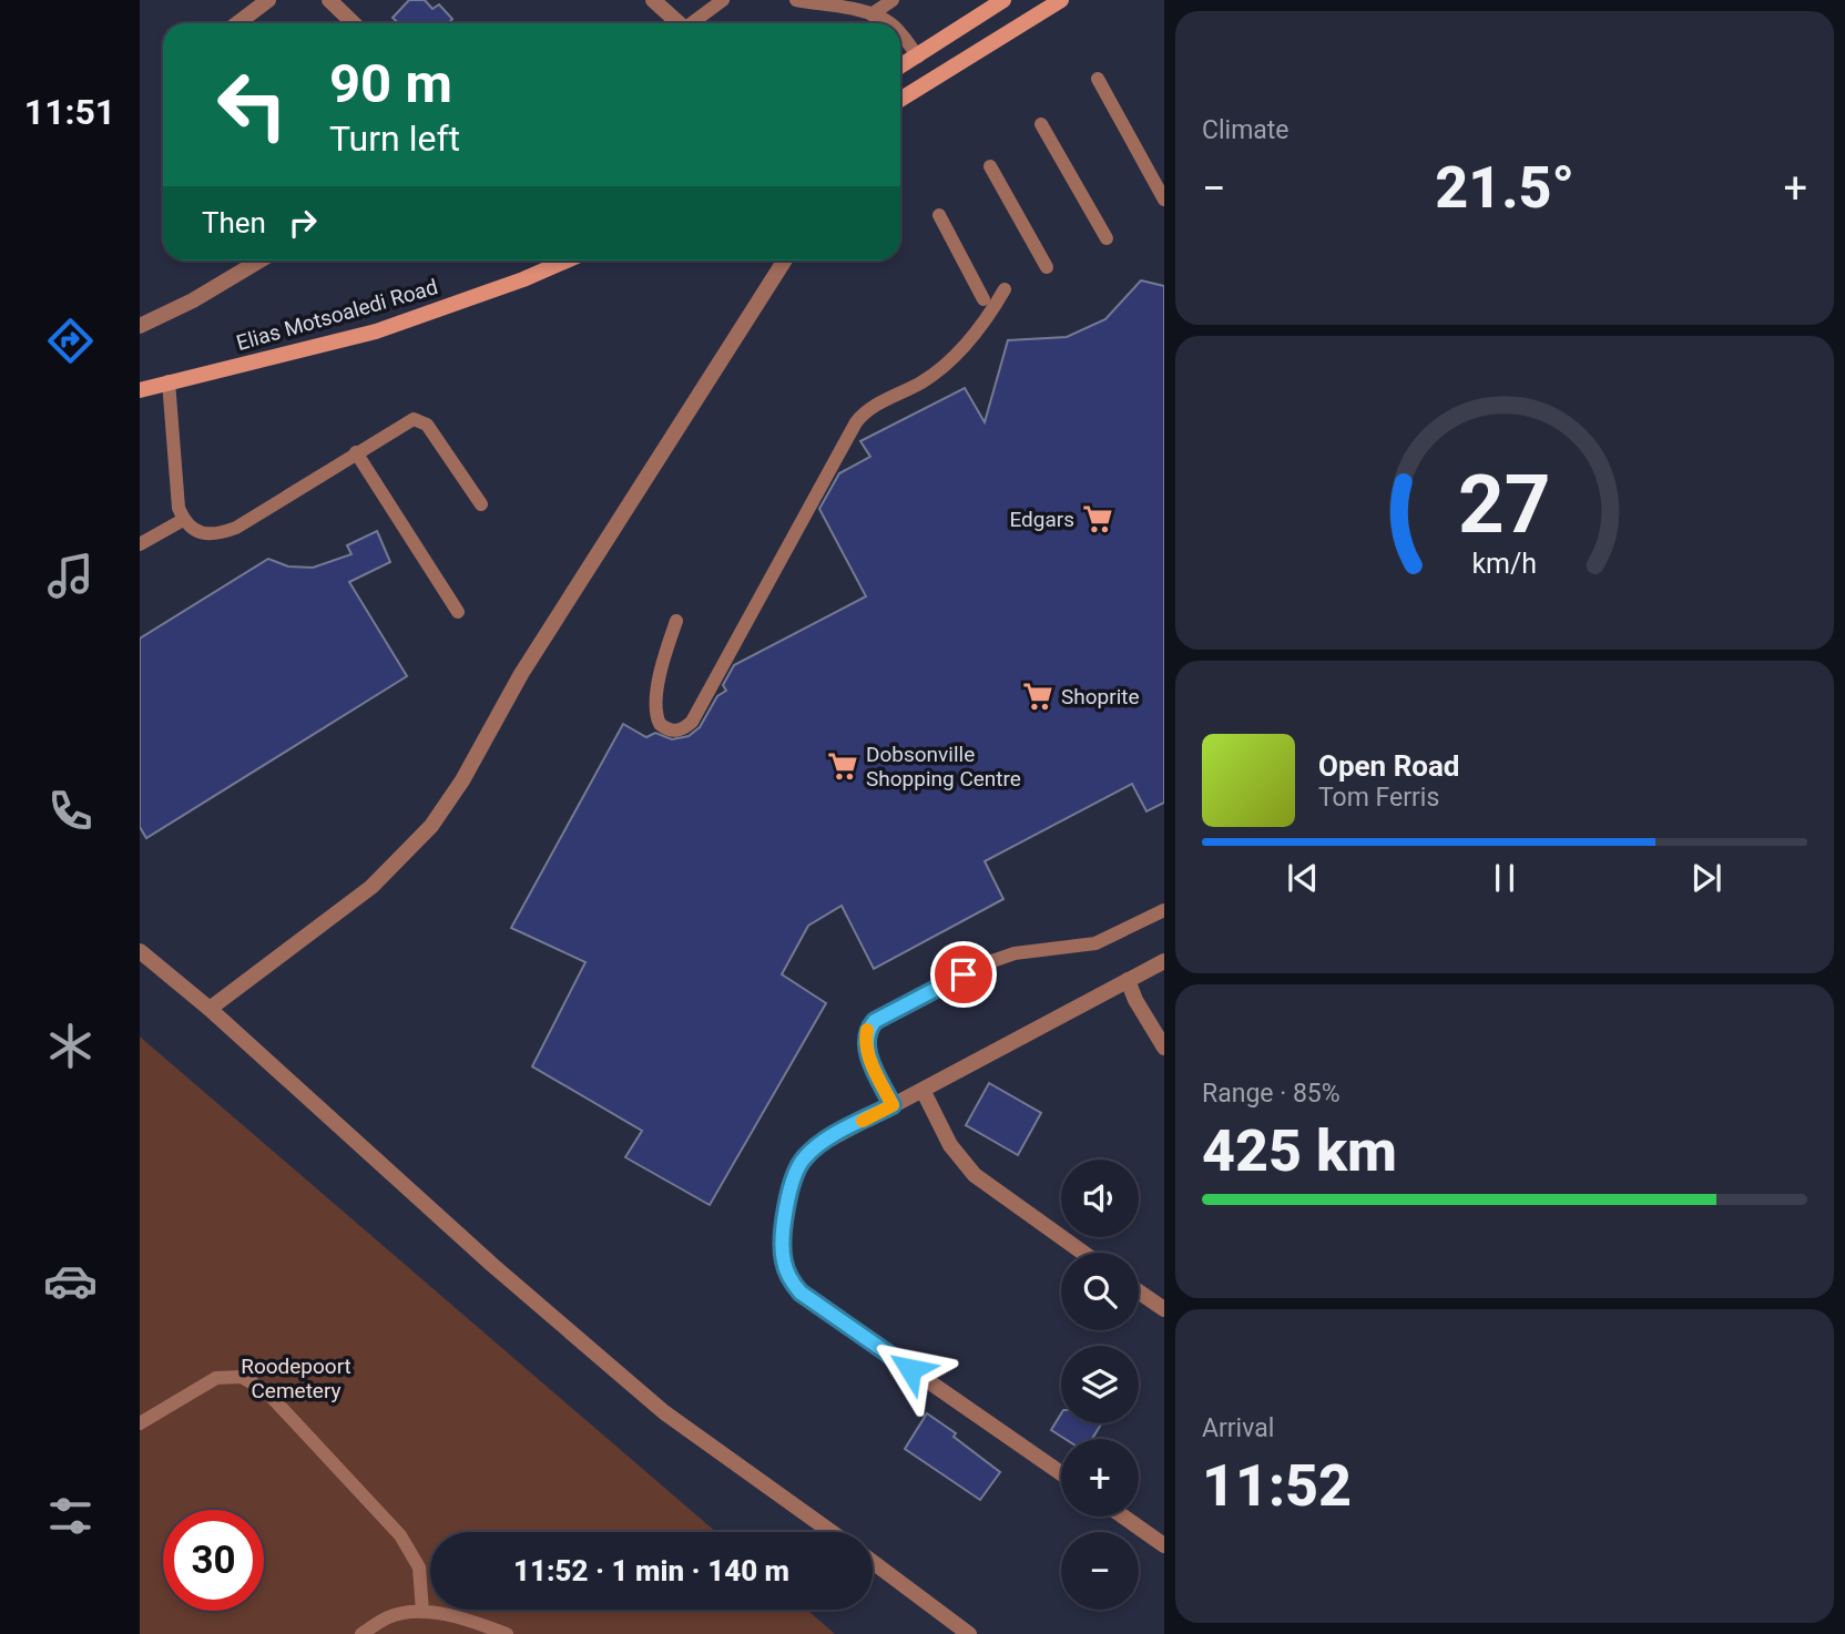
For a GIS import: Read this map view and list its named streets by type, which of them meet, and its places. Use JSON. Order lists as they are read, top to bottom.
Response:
{
  "streets": {
    "main road": ["Elias Motsoaledi Road"]
  },
  "parks": ["Roodepoort Cemetery"],
  "places": {
    "supermarket": ["Edgars", "Shoprite", "Dobsonville Shopping Centre"]
  },
  "page": {
    "tabs": "11:51",
    "tile": [
      "Climate",
      ["Range · 85%", "425 km"],
      ["Arrival", "11:52"]
    ],
    "turn": ["90 m", "Turn left"],
    "heat": ["−", "21.5°", "+"],
    "then": "Then",
    "song": ["Open Road", "Tom Ferris"],
    "map_buttons": ["+", "−"],
    "limit": "30",
    "trip": "11:52 · 1 min · 140 m",
    "gauge": ["27", "km/h"]
  }
}
